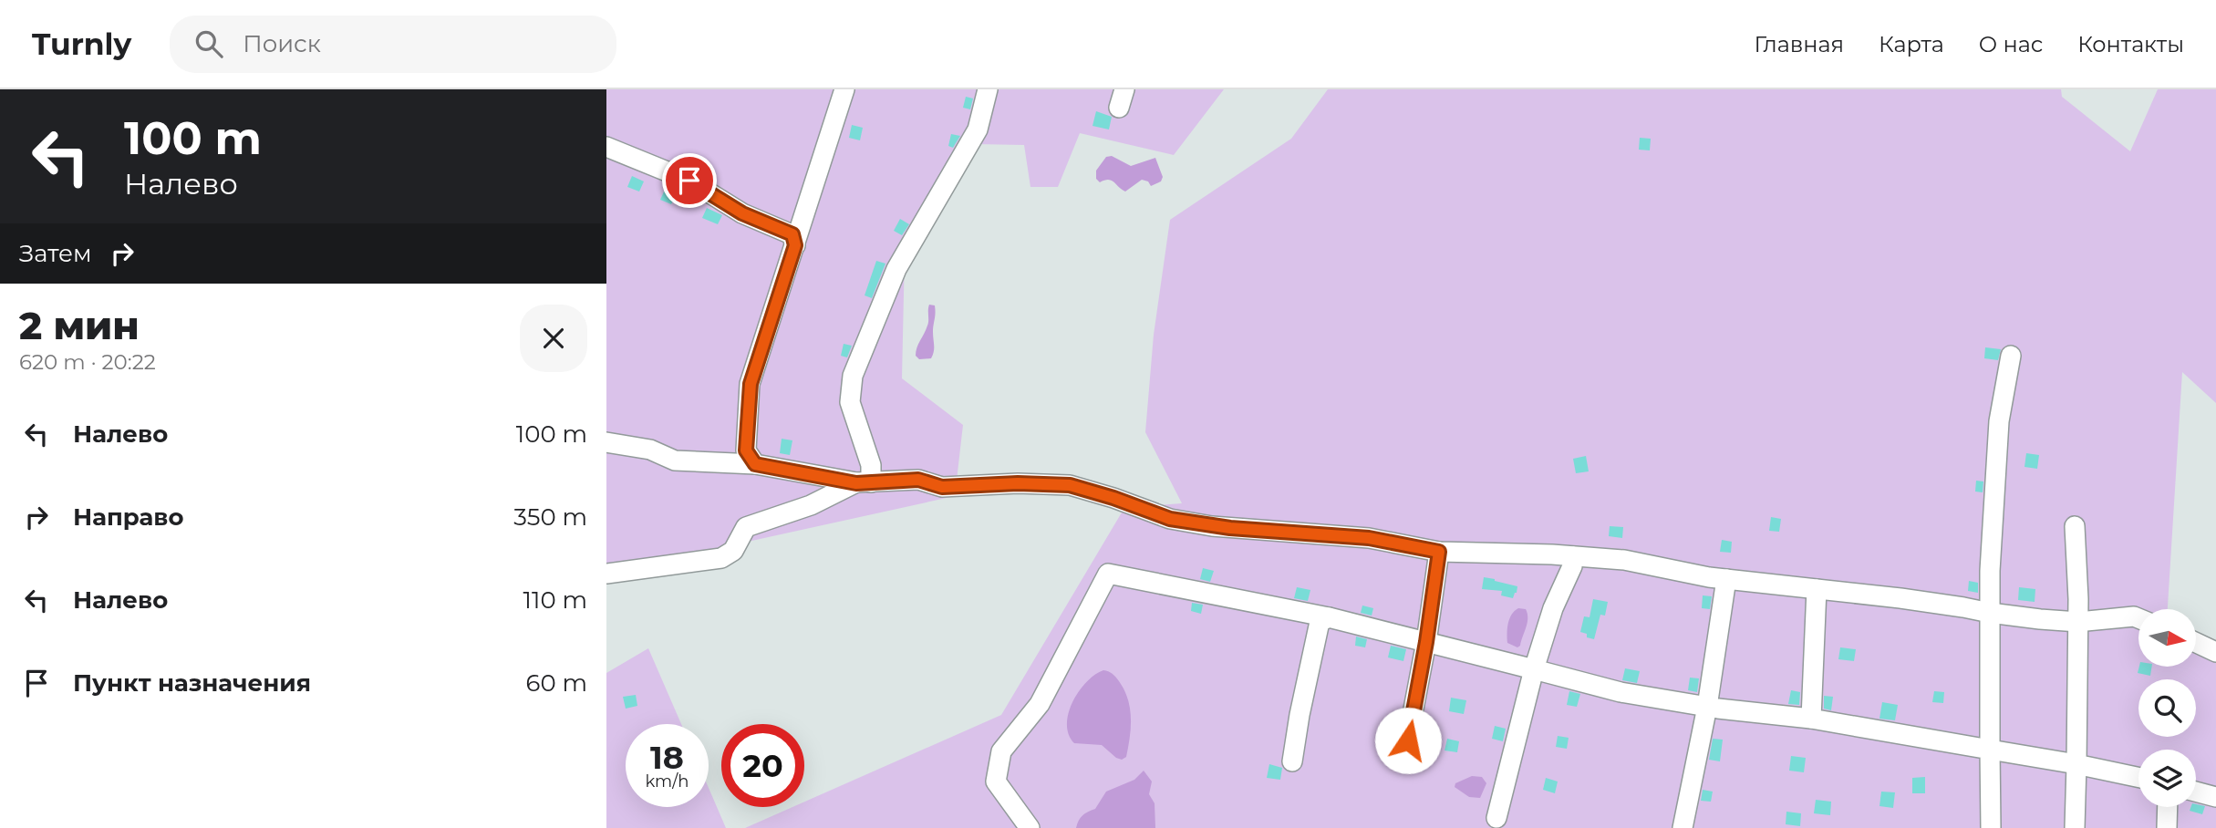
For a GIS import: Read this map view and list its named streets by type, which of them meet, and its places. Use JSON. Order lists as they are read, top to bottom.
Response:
{
  "north": "right",
  "page": {
    "header": "Turnly",
    "search": "Поиск",
    "nav": [
      "Главная",
      "Карта",
      "О нас",
      "Контакты"
    ],
    "turn": ["100 m", "Налево"],
    "then": "Затем",
    "heading": ["2 мин", "620 m · 20:22"],
    "list": [
      {
        "name": "Налево",
        "value": "100 m"
      },
      {
        "name": "Направо",
        "value": "350 m"
      },
      {
        "name": "Налево",
        "value": "110 m"
      },
      {
        "name": "Пункт назначения",
        "value": "60 m"
      }
    ],
    "speed": "18 km/h",
    "limit": "20"
  }
}
